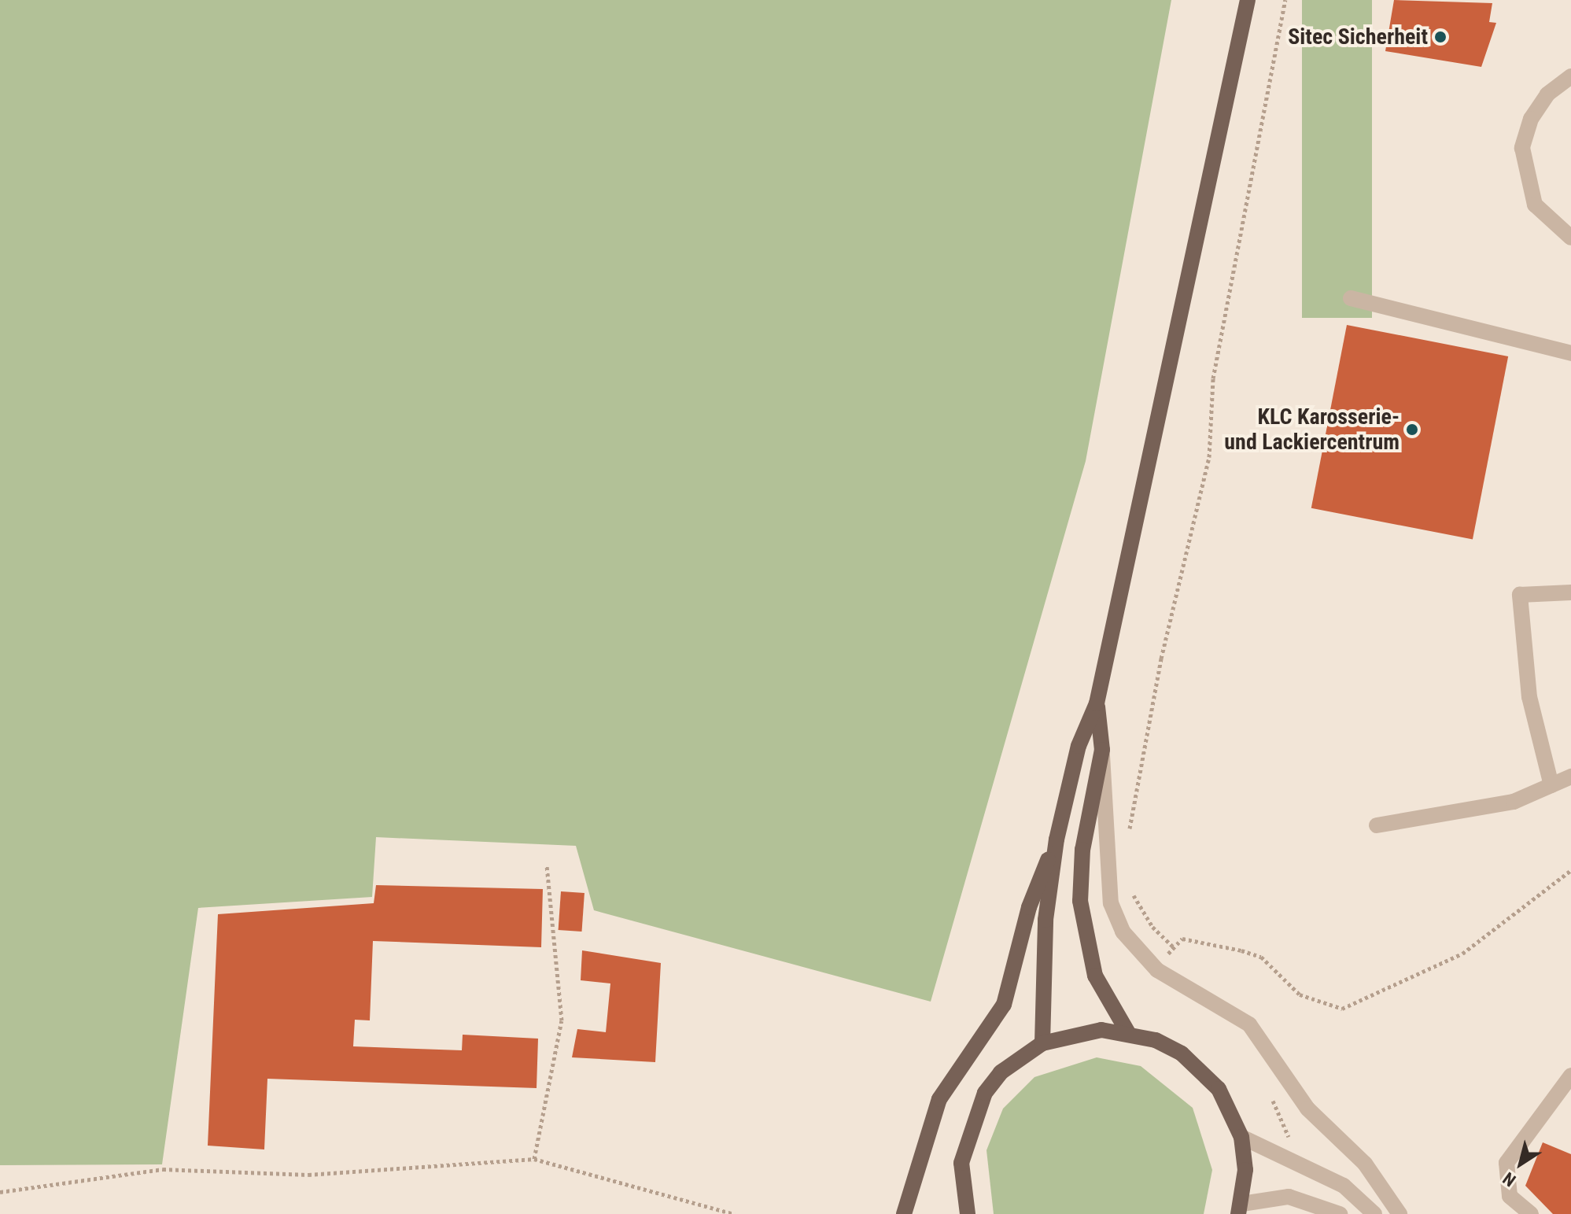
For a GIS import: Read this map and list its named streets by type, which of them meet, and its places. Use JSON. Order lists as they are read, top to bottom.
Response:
{
  "places": ["Sitec Sicherheit", "KLC Karosserie- und Lackiercentrum"],
  "north": "bottom left"
}
